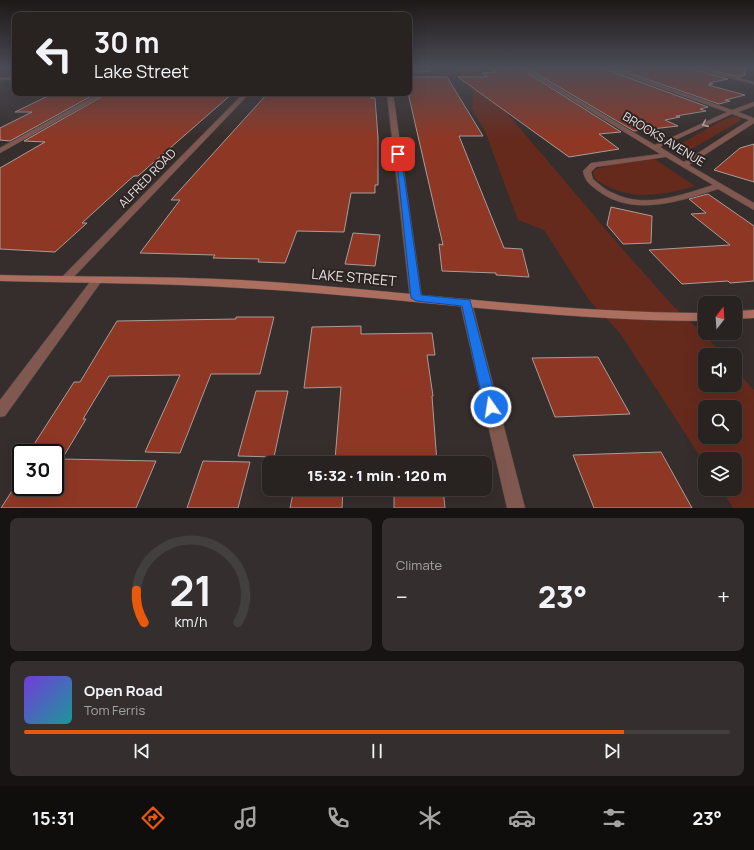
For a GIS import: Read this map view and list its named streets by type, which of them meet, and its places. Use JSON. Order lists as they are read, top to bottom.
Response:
{
  "streets": {
    "main road": ["LAKE STREET"],
    "street": ["BROOKS AVENUE", "ALFRED ROAD"]
  },
  "crossings": [
    ["ALFRED ROAD", "LAKE STREET"]
  ],
  "north": "top",
  "page": {
    "turn": ["30 m", "Lake Street"],
    "limit": "30",
    "trip": "15:32 · 1 min · 120 m",
    "tile": "Climate",
    "heat": ["−", "23°", "+"],
    "song": ["Open Road", "Tom Ferris"],
    "tabs": ["15:31", "23°"],
    "gauge": ["21", "km/h"]
  }
}
